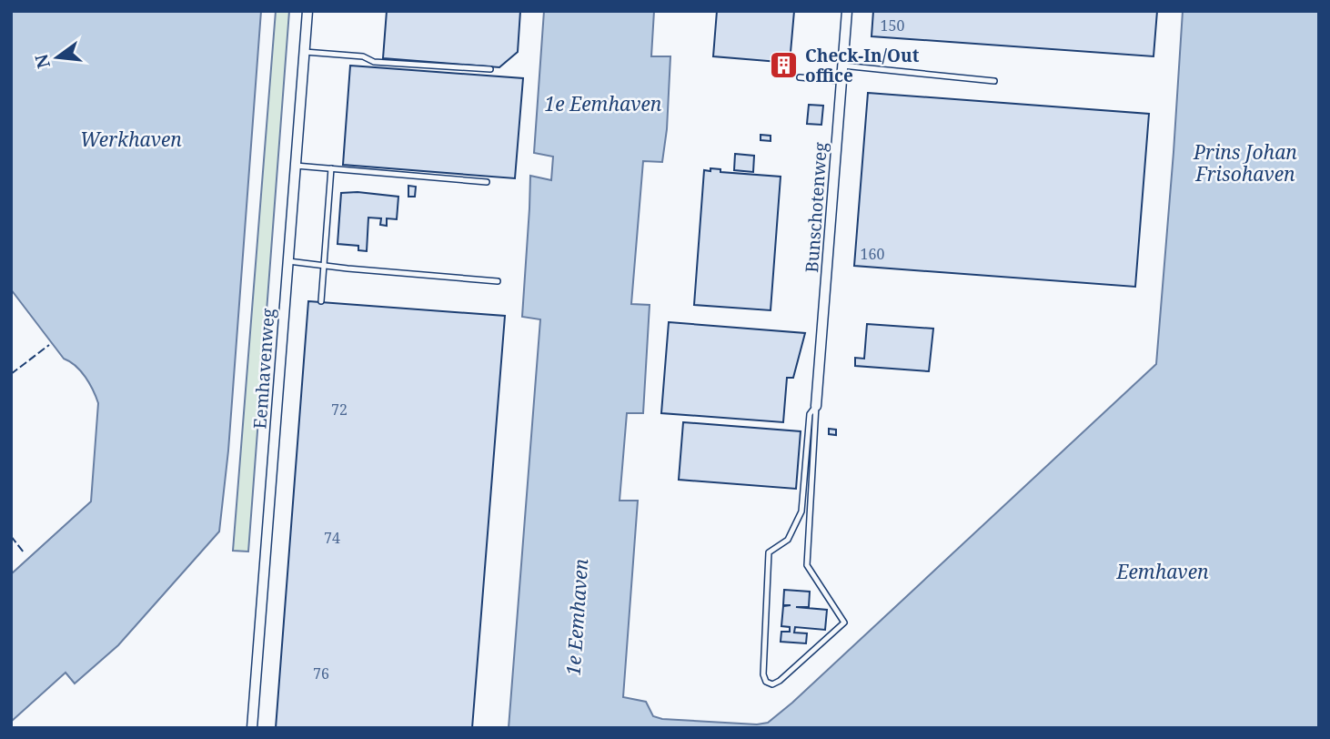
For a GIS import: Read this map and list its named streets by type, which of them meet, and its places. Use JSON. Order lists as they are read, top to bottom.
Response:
{
  "streets": {
    "street": ["Bunschotenweg", "Eemhavenweg"]
  },
  "water": [
    "1e Eemhaven",
    "Werkhaven",
    "Prins Johan Frisohaven",
    "Eemhaven"
  ],
  "places": {
    "building": ["Check-In/Out office"]
  },
  "house_numbers": [
    "150",
    "160",
    "72",
    "74",
    "76"
  ],
  "north": "left"
}
